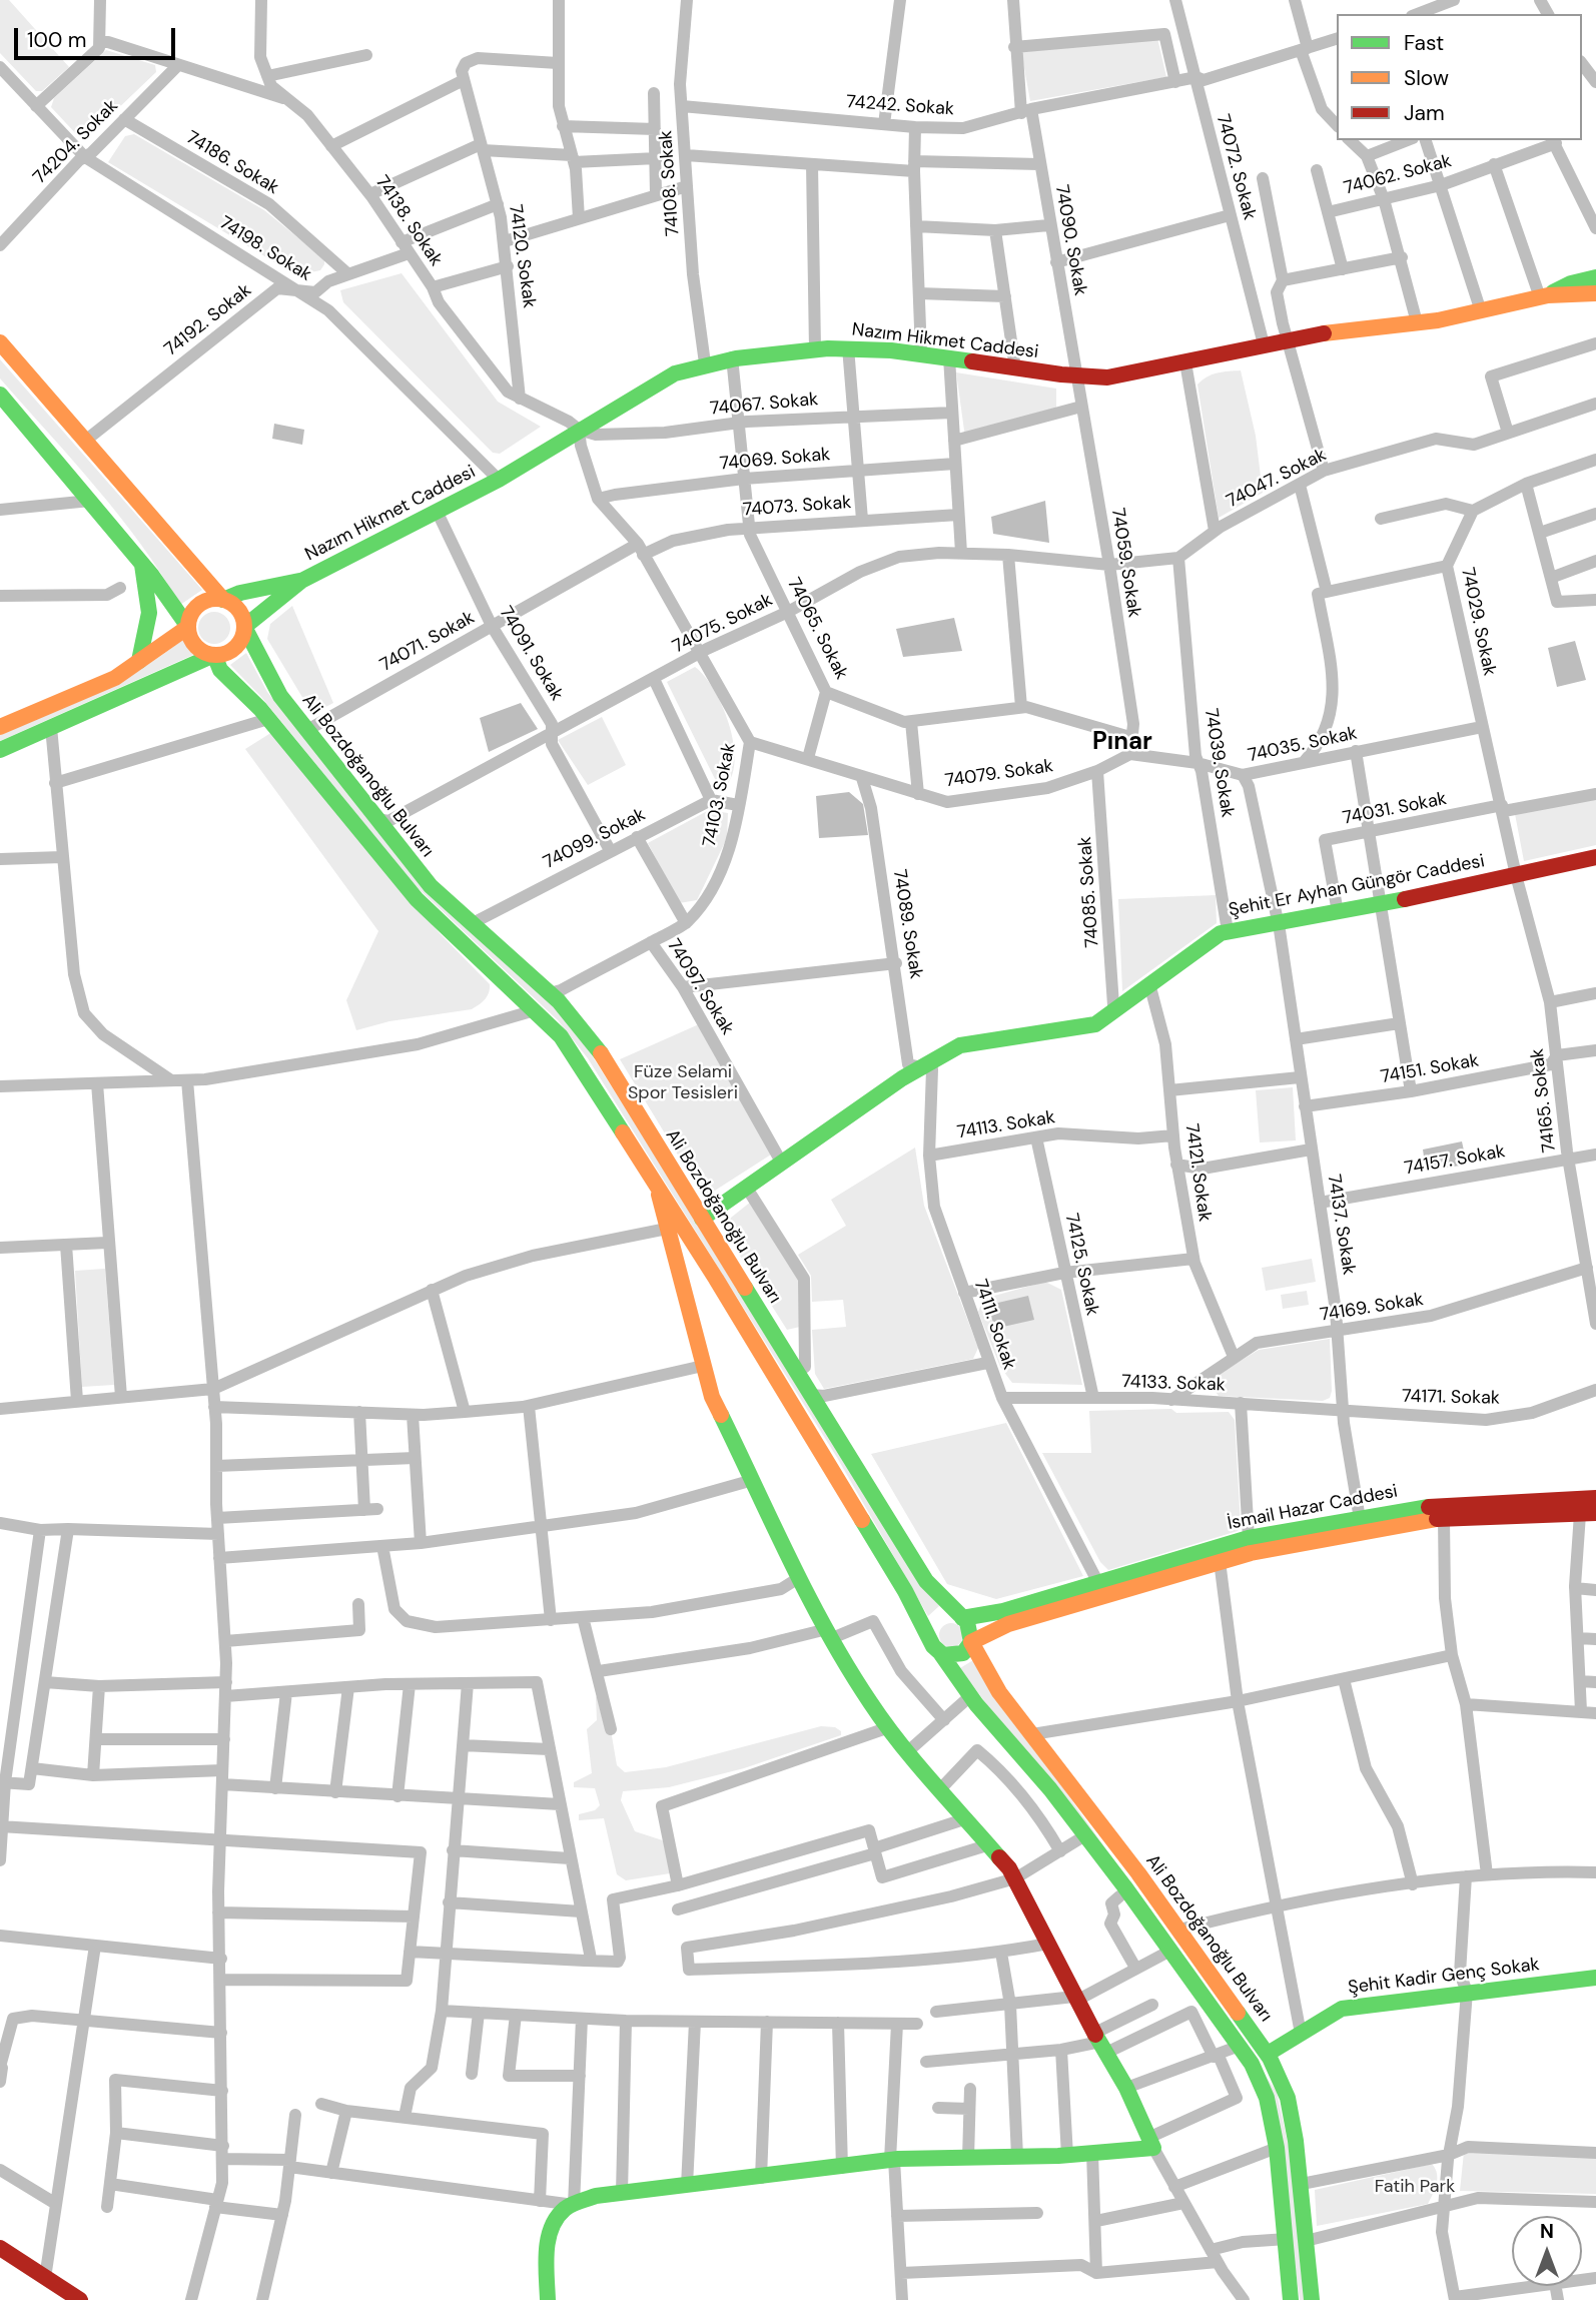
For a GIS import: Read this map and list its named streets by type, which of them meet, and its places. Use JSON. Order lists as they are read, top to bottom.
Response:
{
  "streets": {
    "main road": [
      "Nazım Hikmet Caddesi",
      "Ali Bozdoğanoğlu Bulvarı",
      "Şehit Er Ayhan Güngör Caddesi",
      "İsmail Hazar Caddesi",
      "Şehit Kadir Genç Sokak"
    ],
    "street": [
      "74242. Sokak",
      "74204. Sokak",
      "74186. Sokak",
      "74072. Sokak",
      "74062. Sokak",
      "74108. Sokak",
      "74138. Sokak",
      "74090. Sokak",
      "74198. Sokak",
      "74120. Sokak",
      "74192. Sokak",
      "74067. Sokak",
      "74069. Sokak",
      "74047. Sokak",
      "74073. Sokak",
      "74059. Sokak",
      "74029. Sokak",
      "74075. Sokak",
      "74065. Sokak",
      "74071. Sokak",
      "74091. Sokak",
      "74035. Sokak",
      "74039. Sokak",
      "74079. Sokak",
      "74103. Sokak",
      "74031. Sokak",
      "74099. Sokak",
      "74085. Sokak",
      "74089. Sokak",
      "74097. Sokak",
      "74151. Sokak",
      "74165. Sokak",
      "74113. Sokak",
      "74157. Sokak",
      "74121. Sokak",
      "74137. Sokak",
      "74125. Sokak",
      "74169. Sokak",
      "74111. Sokak",
      "74133. Sokak",
      "74171. Sokak"
    ]
  },
  "crossings": [
    ["74242. Sokak", "74072. Sokak"],
    ["74242. Sokak", "74108. Sokak"],
    ["74242. Sokak", "74090. Sokak"],
    ["74204. Sokak", "74186. Sokak"],
    ["74204. Sokak", "74198. Sokak"],
    ["74186. Sokak", "74192. Sokak"],
    ["74072. Sokak", "Nazım Hikmet Caddesi"],
    ["74108. Sokak", "Nazım Hikmet Caddesi"],
    ["74138. Sokak", "74120. Sokak"],
    ["74138. Sokak", "74192. Sokak"],
    ["74138. Sokak", "Nazım Hikmet Caddesi"],
    ["74138. Sokak", "74067. Sokak"],
    ["74138. Sokak", "74103. Sokak"],
    ["74090. Sokak", "Nazım Hikmet Caddesi"],
    ["74090. Sokak", "74059. Sokak"],
    ["74198. Sokak", "74192. Sokak"],
    ["74198. Sokak", "Nazım Hikmet Caddesi"],
    ["74120. Sokak", "74192. Sokak"],
    ["Nazım Hikmet Caddesi", "74067. Sokak"],
    ["Nazım Hikmet Caddesi", "74059. Sokak"],
    ["Nazım Hikmet Caddesi", "74065. Sokak"],
    ["Nazım Hikmet Caddesi", "74091. Sokak"],
    ["Nazım Hikmet Caddesi", "74103. Sokak"],
    ["74067. Sokak", "74065. Sokak"],
    ["74067. Sokak", "74103. Sokak"],
    ["74069. Sokak", "74065. Sokak"],
    ["74069. Sokak", "74103. Sokak"],
    ["74047. Sokak", "74039. Sokak"],
    ["74073. Sokak", "74065. Sokak"],
    ["74073. Sokak", "74071. Sokak"],
    ["74073. Sokak", "74103. Sokak"],
    ["74059. Sokak", "74075. Sokak"],
    ["74059. Sokak", "74065. Sokak"],
    ["74059. Sokak", "74035. Sokak"],
    ["74059. Sokak", "74079. Sokak"],
    ["74029. Sokak", "74035. Sokak"],
    ["74029. Sokak", "74031. Sokak"],
    ["74029. Sokak", "Şehit Er Ayhan Güngör Caddesi"],
    ["74029. Sokak", "74165. Sokak"],
    ["74075. Sokak", "74065. Sokak"],
    ["74075. Sokak", "74091. Sokak"],
    ["74075. Sokak", "Ali Bozdoğanoğlu Bulvarı"],
    ["74075. Sokak", "74103. Sokak"],
    ["74071. Sokak", "74091. Sokak"],
    ["74071. Sokak", "Ali Bozdoğanoğlu Bulvarı"],
    ["74071. Sokak", "74103. Sokak"],
    ["74091. Sokak", "74099. Sokak"],
    ["74035. Sokak", "74039. Sokak"],
    ["74035. Sokak", "74079. Sokak"],
    ["74035. Sokak", "74137. Sokak"],
    ["74039. Sokak", "Şehit Er Ayhan Güngör Caddesi"],
    ["74079. Sokak", "74103. Sokak"],
    ["74079. Sokak", "74085. Sokak"],
    ["74079. Sokak", "74089. Sokak"],
    ["Ali Bozdoğanoğlu Bulvarı", "74103. Sokak"],
    ["Ali Bozdoğanoğlu Bulvarı", "74099. Sokak"],
    ["Ali Bozdoğanoğlu Bulvarı", "Şehit Er Ayhan Güngör Caddesi"],
    ["Ali Bozdoğanoğlu Bulvarı", "İsmail Hazar Caddesi"],
    ["Ali Bozdoğanoğlu Bulvarı", "Şehit Kadir Genç Sokak"],
    ["74103. Sokak", "74097. Sokak"],
    ["74031. Sokak", "Şehit Er Ayhan Güngör Caddesi"],
    ["Şehit Er Ayhan Güngör Caddesi", "74085. Sokak"],
    ["Şehit Er Ayhan Güngör Caddesi", "74089. Sokak"],
    ["Şehit Er Ayhan Güngör Caddesi", "74097. Sokak"],
    ["Şehit Er Ayhan Güngör Caddesi", "74165. Sokak"],
    ["Şehit Er Ayhan Güngör Caddesi", "74121. Sokak"],
    ["Şehit Er Ayhan Güngör Caddesi", "74137. Sokak"],
    ["Şehit Er Ayhan Güngör Caddesi", "74111. Sokak"],
    ["74089. Sokak", "74111. Sokak"],
    ["74151. Sokak", "74165. Sokak"],
    ["74151. Sokak", "74137. Sokak"],
    ["74165. Sokak", "74157. Sokak"],
    ["74165. Sokak", "74169. Sokak"],
    ["74113. Sokak", "74121. Sokak"],
    ["74113. Sokak", "74125. Sokak"],
    ["74113. Sokak", "74111. Sokak"],
    ["74157. Sokak", "74137. Sokak"],
    ["74121. Sokak", "74169. Sokak"],
    ["74137. Sokak", "74169. Sokak"],
    ["74137. Sokak", "74133. Sokak"],
    ["74137. Sokak", "74171. Sokak"],
    ["74137. Sokak", "İsmail Hazar Caddesi"],
    ["74125. Sokak", "74133. Sokak"],
    ["74169. Sokak", "74133. Sokak"],
    ["74111. Sokak", "74133. Sokak"],
    ["74111. Sokak", "İsmail Hazar Caddesi"],
    ["74133. Sokak", "74171. Sokak"]
  ],
  "districts": ["Pınar"],
  "parks": ["Füze Selami Spor Tesisleri", "Fatih Park"],
  "legend": ["Fast", "Slow", "Jam"],
  "scale_bar": "100 m",
  "north": "top"
}
